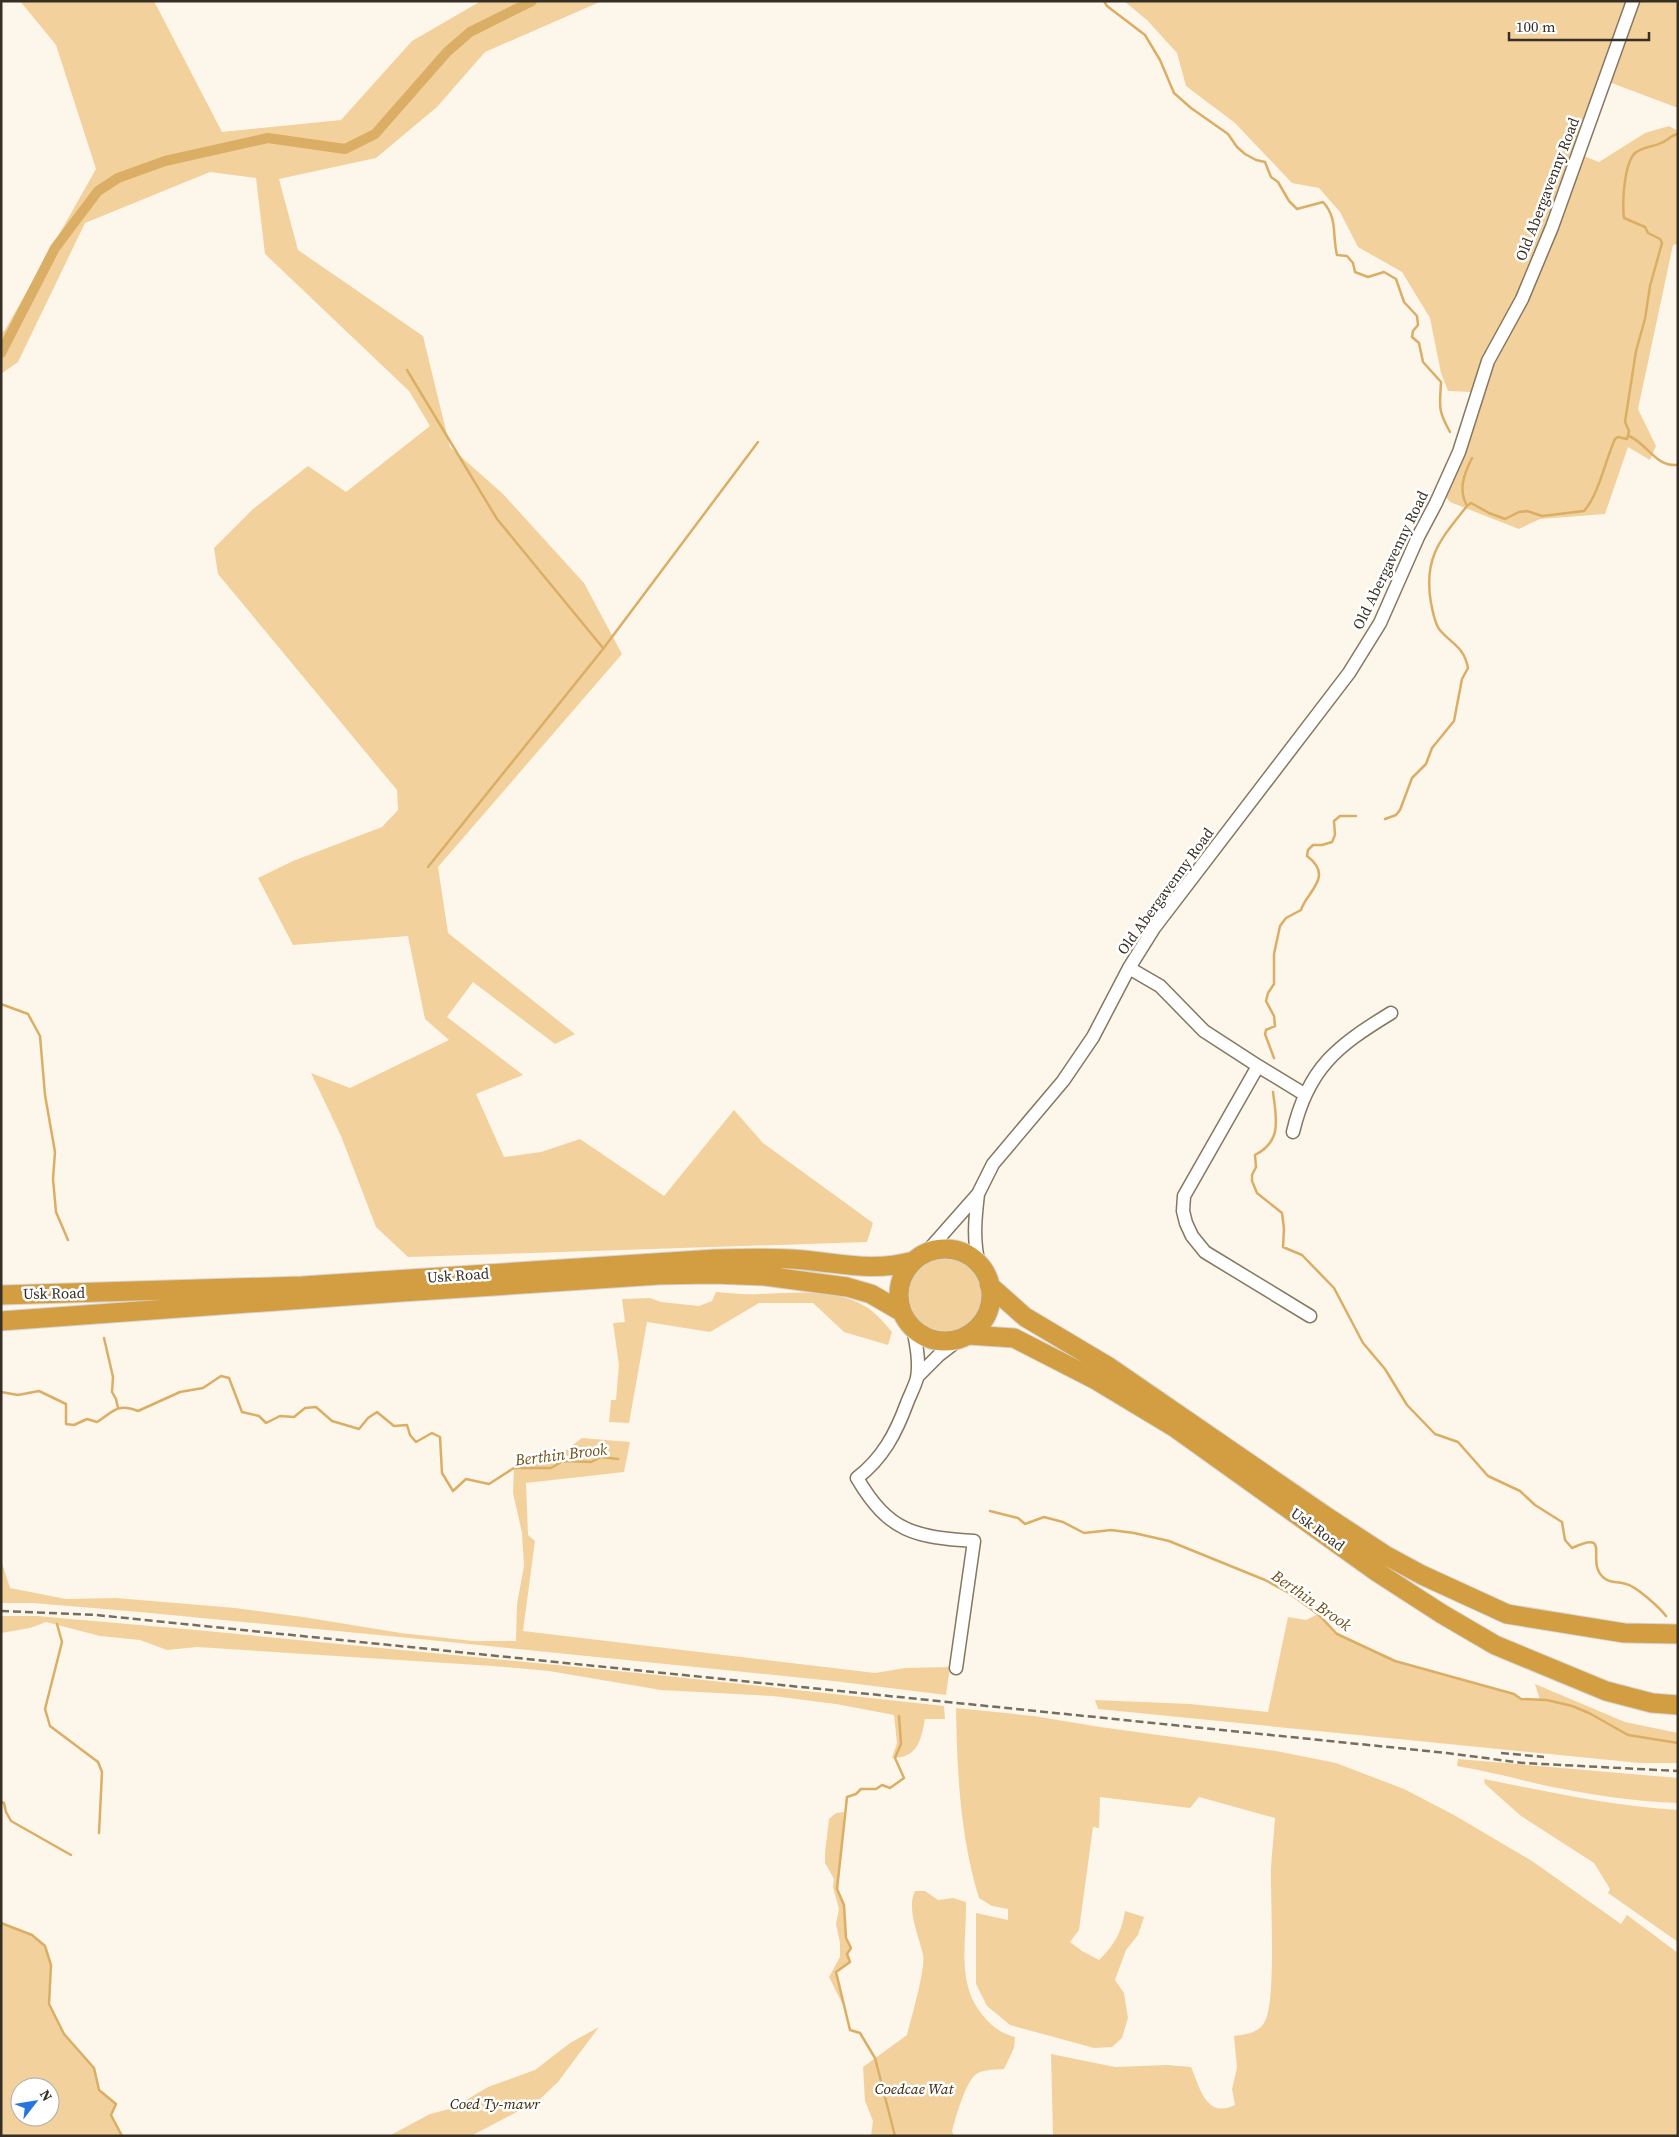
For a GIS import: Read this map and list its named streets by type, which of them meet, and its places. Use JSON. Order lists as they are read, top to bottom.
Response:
{
  "streets": {
    "highway": ["Usk Road"],
    "street": ["Old Abergavenny Road"]
  },
  "water": ["Berthin Brook"],
  "parks": ["Coedcae Wat", "Coed Ty-mawr"],
  "scale_bar": "100 m",
  "north": "top right"
}
